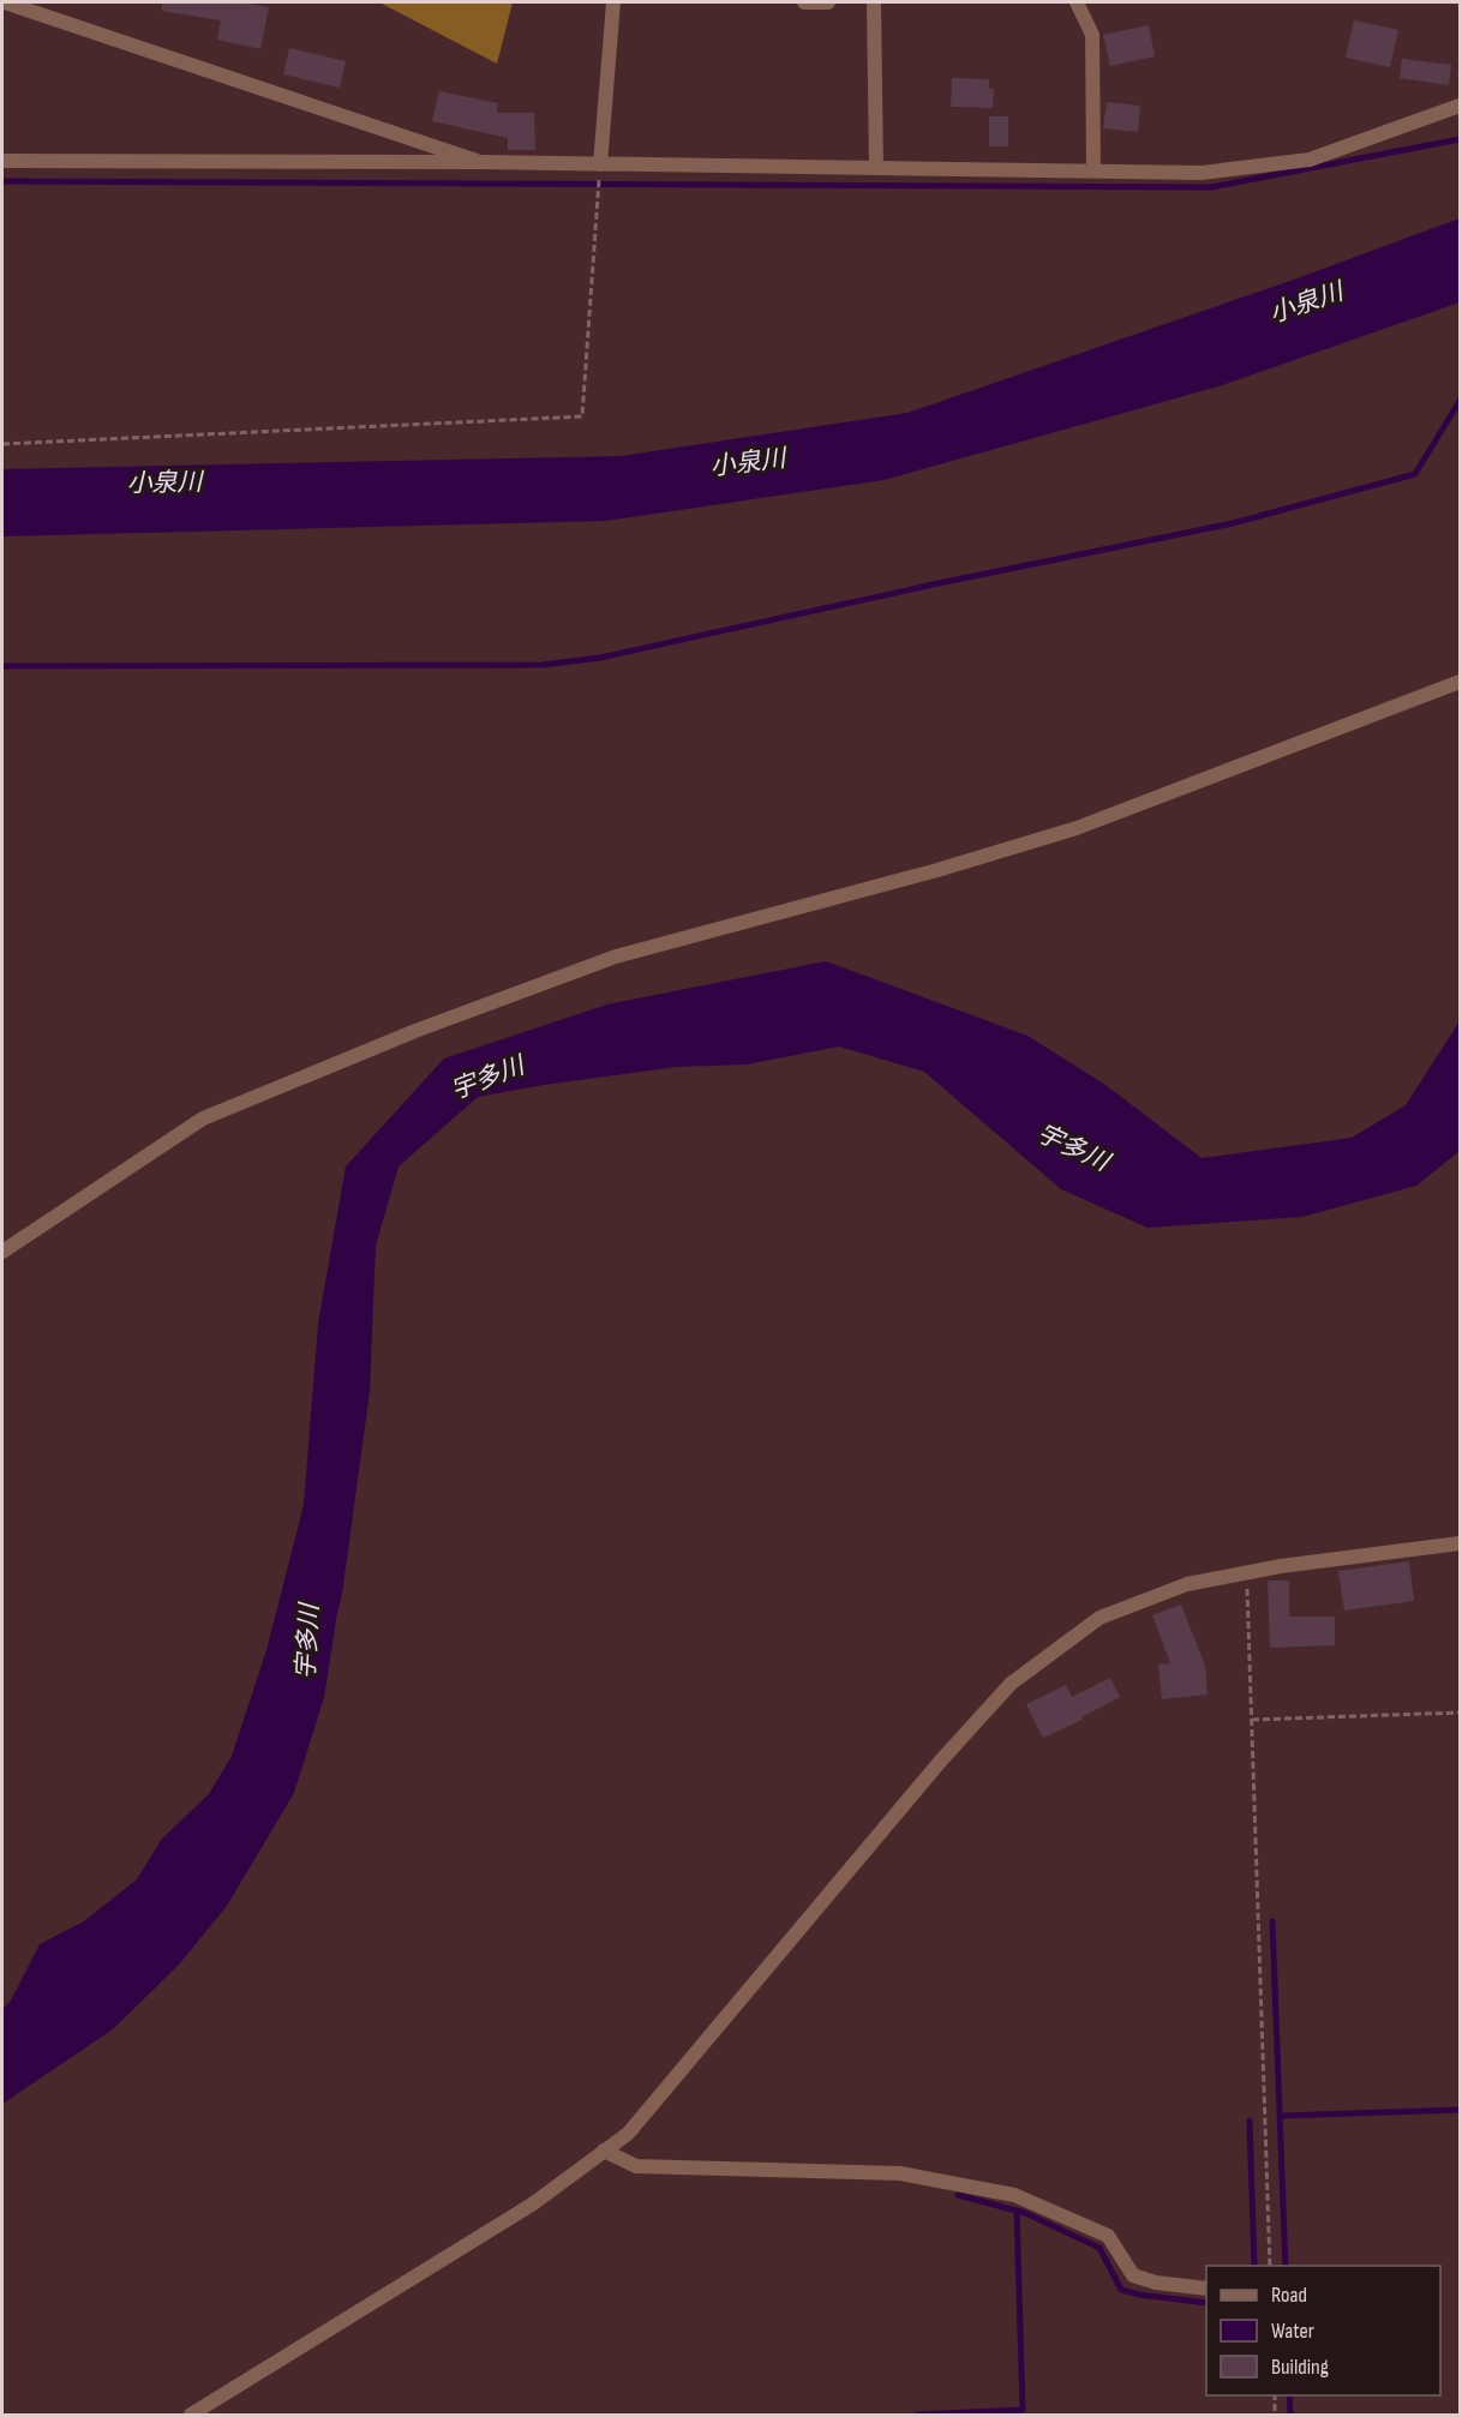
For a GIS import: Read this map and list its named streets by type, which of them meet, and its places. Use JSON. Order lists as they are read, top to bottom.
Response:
{
  "water": ["小泉川", "宇多川"],
  "legend": ["Road", "Water", "Building"]
}
